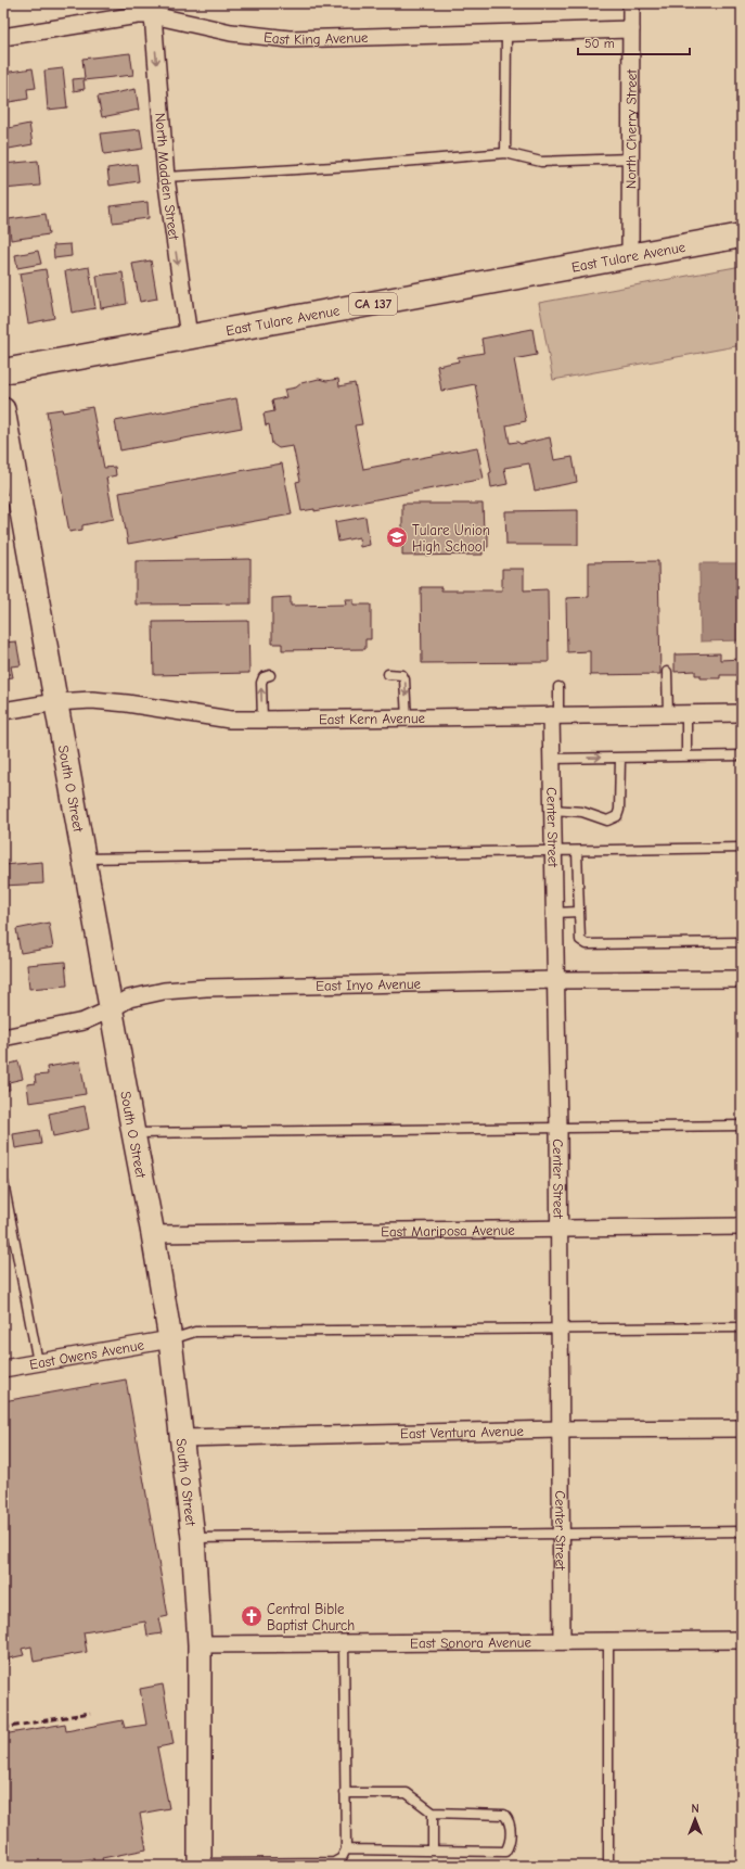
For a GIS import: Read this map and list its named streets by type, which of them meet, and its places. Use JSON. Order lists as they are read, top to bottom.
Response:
{
  "streets": {
    "main road": ["East Tulare Avenue", "CA 137", "South O Street"],
    "street": [
      "East King Avenue",
      "North Cherry Street",
      "North Madden Street",
      "East Kern Avenue",
      "Center Street",
      "East Inyo Avenue",
      "East Mariposa Avenue",
      "East Owens Avenue",
      "East Ventura Avenue",
      "East Sonora Avenue"
    ]
  },
  "crossings": [
    ["East King Avenue", "North Cherry Street"],
    ["East King Avenue", "North Madden Street"],
    ["North Cherry Street", "East Tulare Avenue"],
    ["North Madden Street", "East Tulare Avenue"],
    ["East Kern Avenue", "South O Street"],
    ["East Kern Avenue", "Center Street"],
    ["South O Street", "East Inyo Avenue"],
    ["South O Street", "East Mariposa Avenue"],
    ["South O Street", "East Owens Avenue"],
    ["South O Street", "East Ventura Avenue"],
    ["South O Street", "East Sonora Avenue"],
    ["Center Street", "East Inyo Avenue"],
    ["Center Street", "East Mariposa Avenue"],
    ["Center Street", "East Ventura Avenue"],
    ["Center Street", "East Sonora Avenue"]
  ],
  "one_way": ["North Madden Street"],
  "places": {
    "school or university": ["Tulare Union High School"],
    "church": ["Central Bible Baptist Church"]
  },
  "scale_bar": "50 m",
  "north": "top"
}
